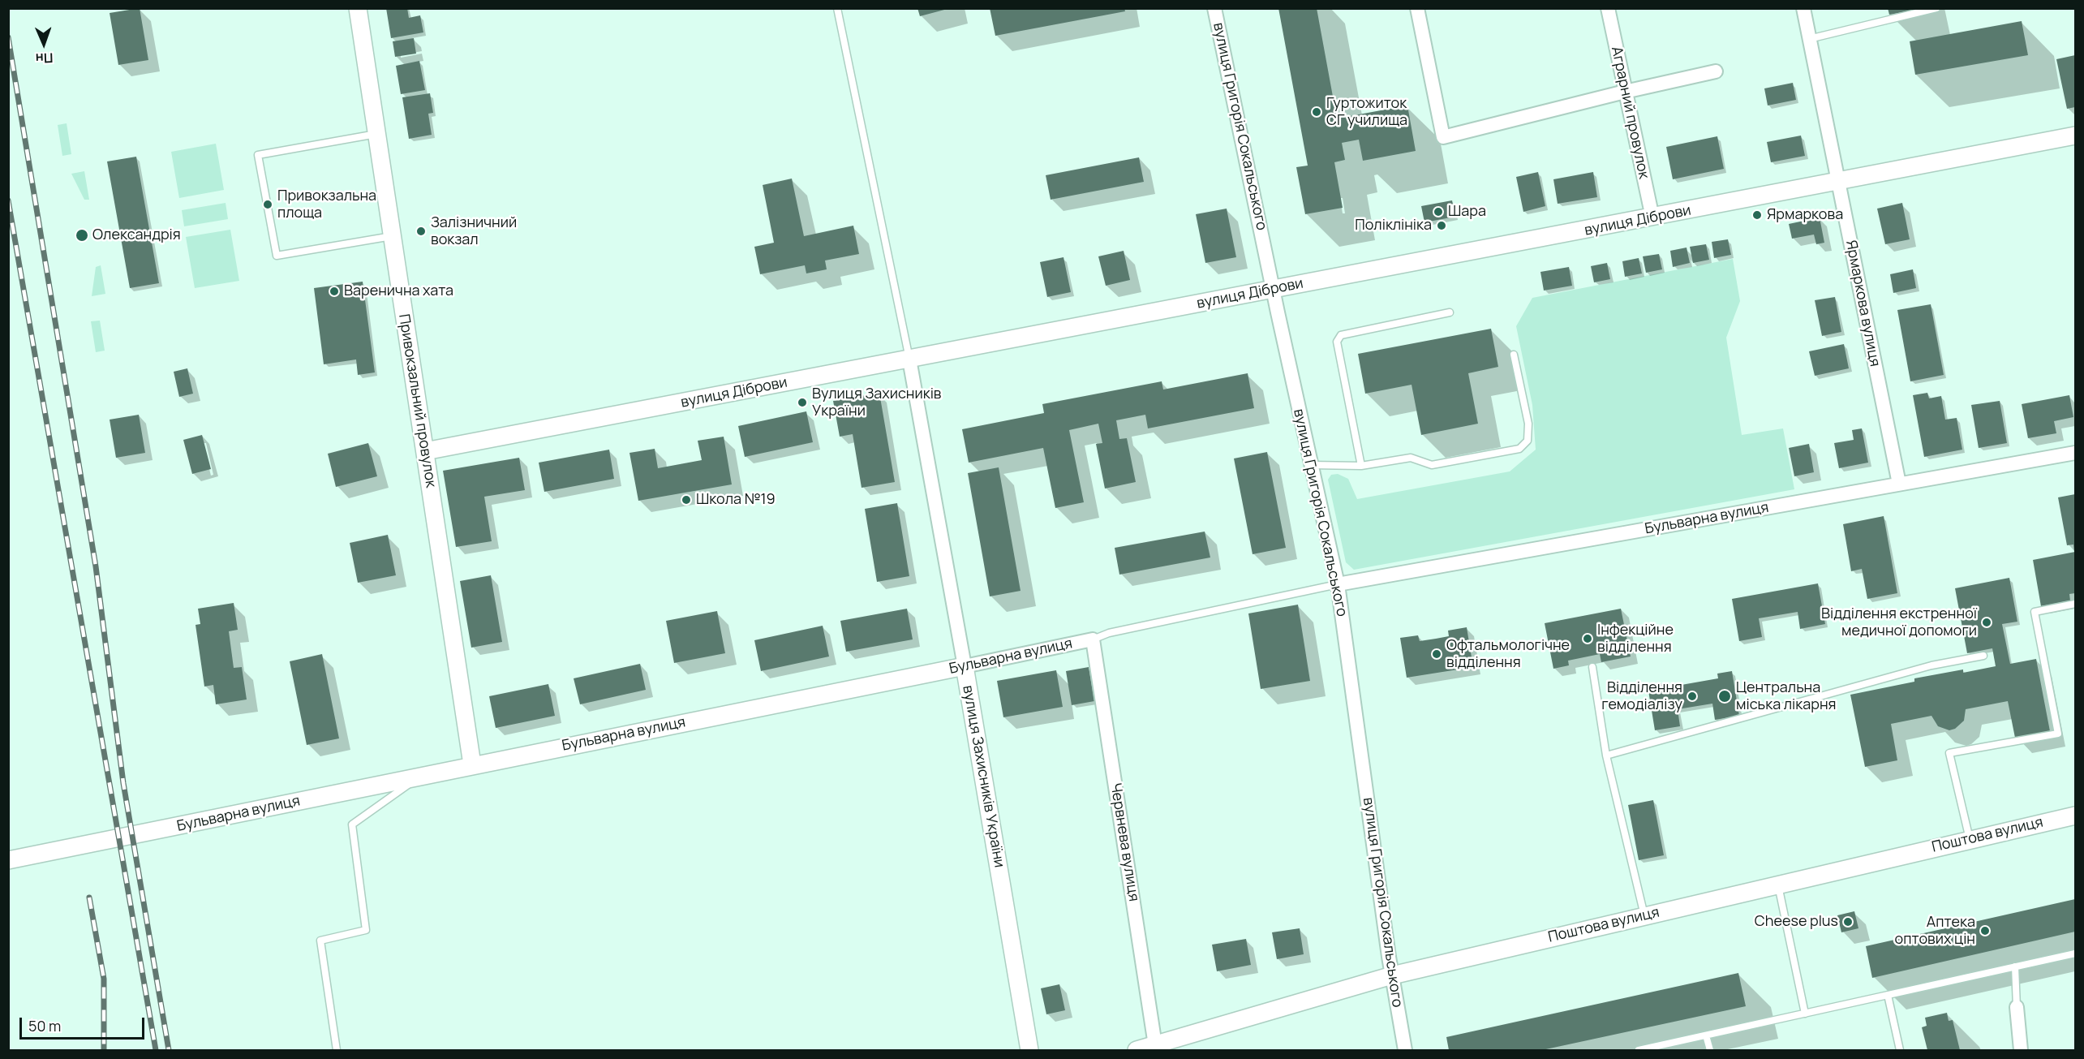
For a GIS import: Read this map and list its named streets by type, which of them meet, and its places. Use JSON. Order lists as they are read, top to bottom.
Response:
{
  "streets": {
    "street": [
      "Аграрний провулок",
      "вулиця Григорія Сокальського",
      "вулиця Діброви",
      "Ярмаркова вулиця",
      "Привокзальний провулок",
      "Бульварна вулиця",
      "вулиця Захисників України",
      "Поштова вулиця",
      "Червнева вулиця"
    ]
  },
  "crossings": [
    ["Аграрний провулок", "вулиця Діброви"],
    ["вулиця Григорія Сокальського", "вулиця Діброви"],
    ["вулиця Григорія Сокальського", "Бульварна вулиця"],
    ["вулиця Григорія Сокальського", "Поштова вулиця"],
    ["вулиця Діброви", "Ярмаркова вулиця"],
    ["вулиця Діброви", "Привокзальний провулок"],
    ["вулиця Діброви", "вулиця Захисників України"],
    ["Ярмаркова вулиця", "Бульварна вулиця"],
    ["Привокзальний провулок", "Бульварна вулиця"],
    ["Бульварна вулиця", "вулиця Захисників України"],
    ["Бульварна вулиця", "Червнева вулиця"],
    ["Поштова вулиця", "Червнева вулиця"]
  ],
  "places": [
    "Гуртожиток СГ училища",
    "Привокзальна площа",
    "Шара",
    "Ярмаркова",
    "Поліклініка",
    "Залізничний вокзал",
    "Олександрія",
    "Варенична хата",
    "Вулиця Захисників України",
    "Школа №19",
    "Відділення екстренної медичної допомоги",
    "Інфекційне відділення",
    "Офтальмологічне відділення",
    "Відділення гемодіалізу",
    "Центральна міська лікарня",
    "Cheese plus",
    "Аптека оптових цін"
  ],
  "scale_bar": "50 m",
  "north": "bottom"
}
